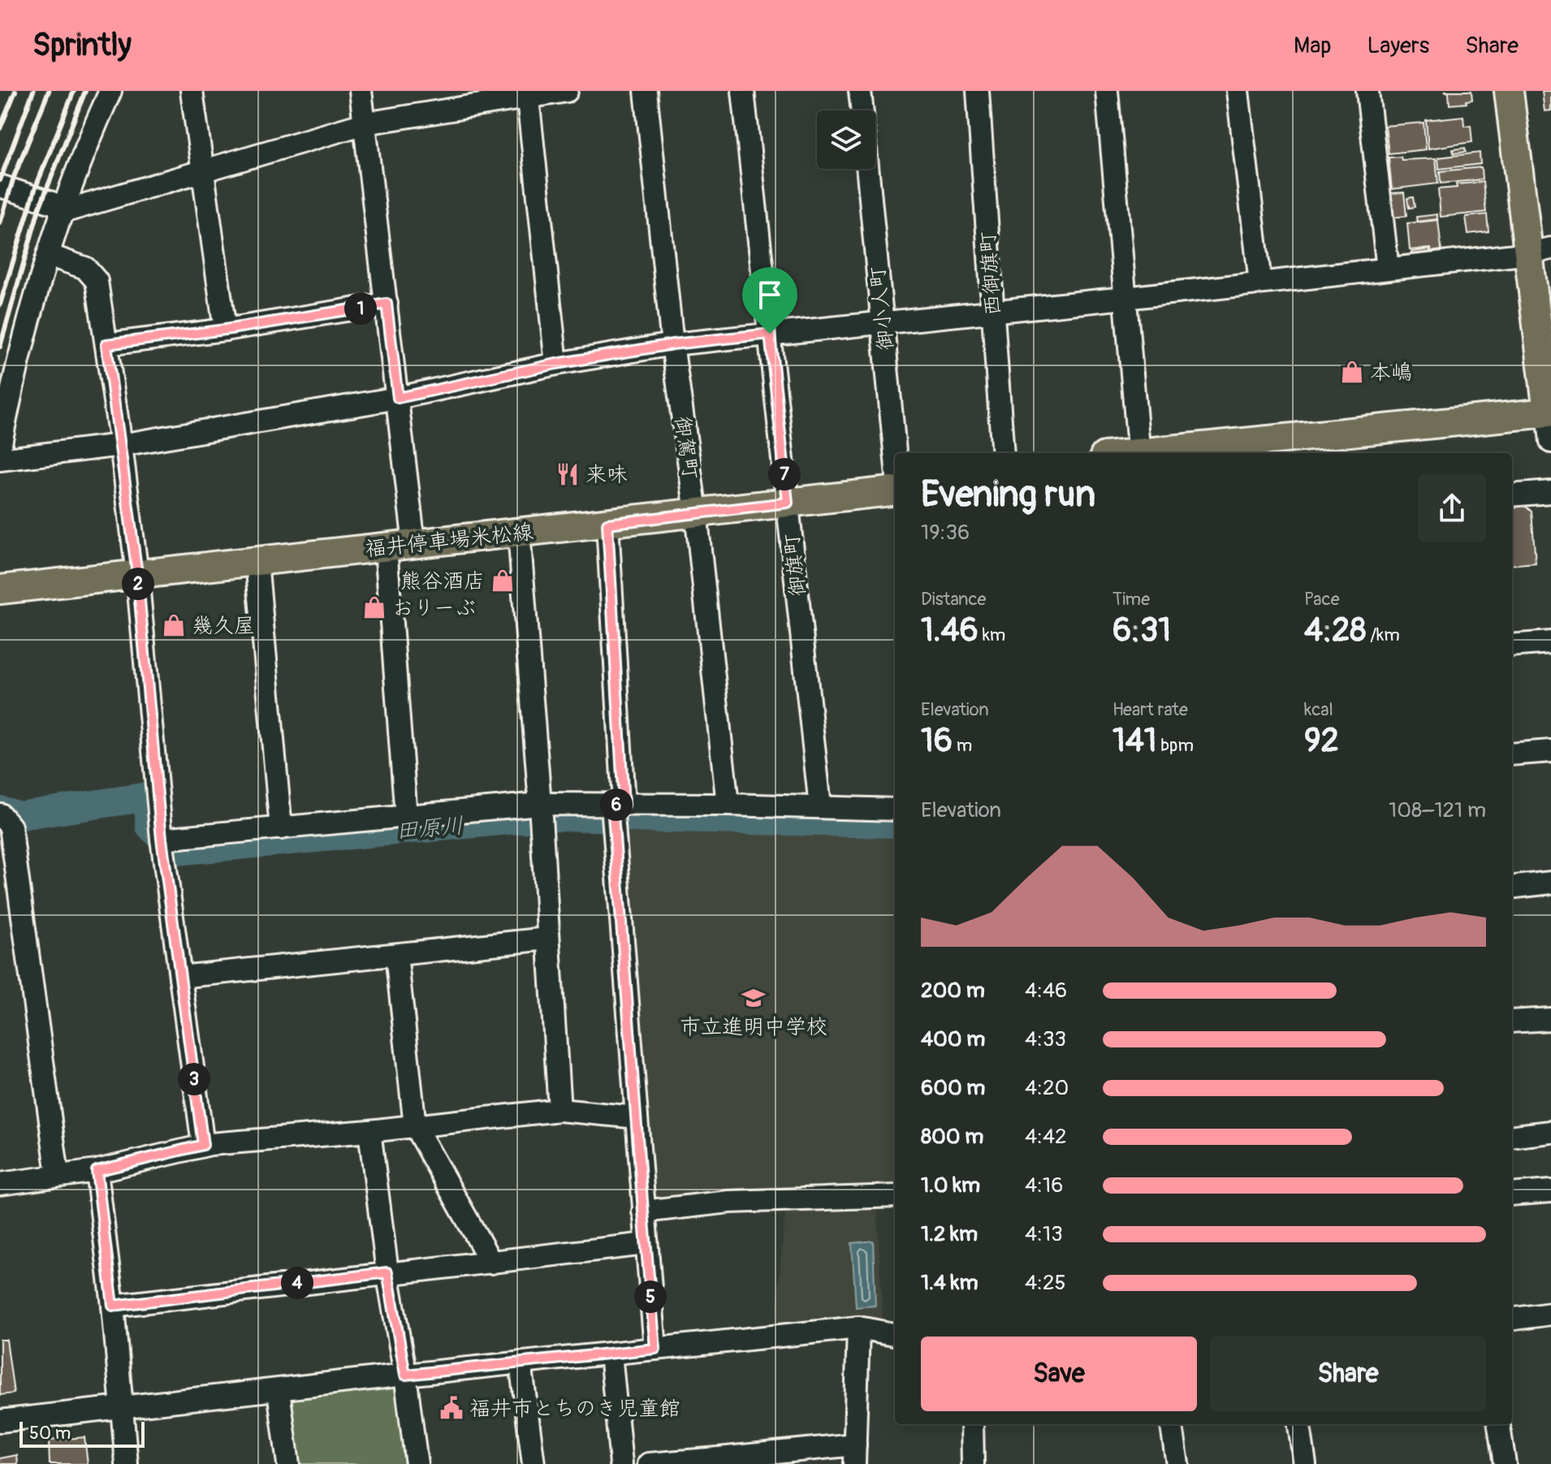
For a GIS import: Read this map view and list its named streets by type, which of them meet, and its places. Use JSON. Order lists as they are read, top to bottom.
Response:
{
  "streets": {
    "main road": ["福井停車場米松線"],
    "street": [
      "西御旗町",
      "御小人町",
      "御駕町",
      "御旗町"
    ]
  },
  "crossings": [
    ["御駕町", "福井停車場米松線"],
    ["福井停車場米松線", "御旗町"]
  ],
  "water": ["田原川"],
  "places": {
    "shop": [
      "本嶋",
      "熊谷酒店",
      "おりーぶ",
      "幾久屋"
    ],
    "restaurant": ["来味"],
    "school or university": ["市立進明中学校"],
    "public building": ["福井市とちのき児童館"]
  },
  "scale_bar": "50 m",
  "page": {
    "header": "Sprintly",
    "nav": ["Map", "Layers", "Share"],
    "pins": [
      "1",
      "7",
      "2",
      "6",
      "3",
      "4",
      "5"
    ],
    "heading": ["Evening run", "19:36"],
    "stats": [
      ["Distance", "1.46 km"],
      ["Time", "6:31"],
      ["Pace", "4:28 /km"],
      ["Elevation", "16 m"],
      ["Heart rate", "141 bpm"],
      ["kcal", "92"]
    ],
    "chart": ["Elevation", "108–121 m"],
    "list": [
      {
        "name": "200 m",
        "note": "4:46"
      },
      {
        "name": "400 m",
        "note": "4:33"
      },
      {
        "name": "600 m",
        "note": "4:20"
      },
      {
        "name": "800 m",
        "note": "4:42"
      },
      {
        "name": "1.0 km",
        "note": "4:16"
      },
      {
        "name": "1.2 km",
        "note": "4:13"
      },
      {
        "name": "1.4 km",
        "note": "4:25"
      }
    ],
    "buttons": ["Save", "Share"],
    "scale": "50 m"
  }
}
